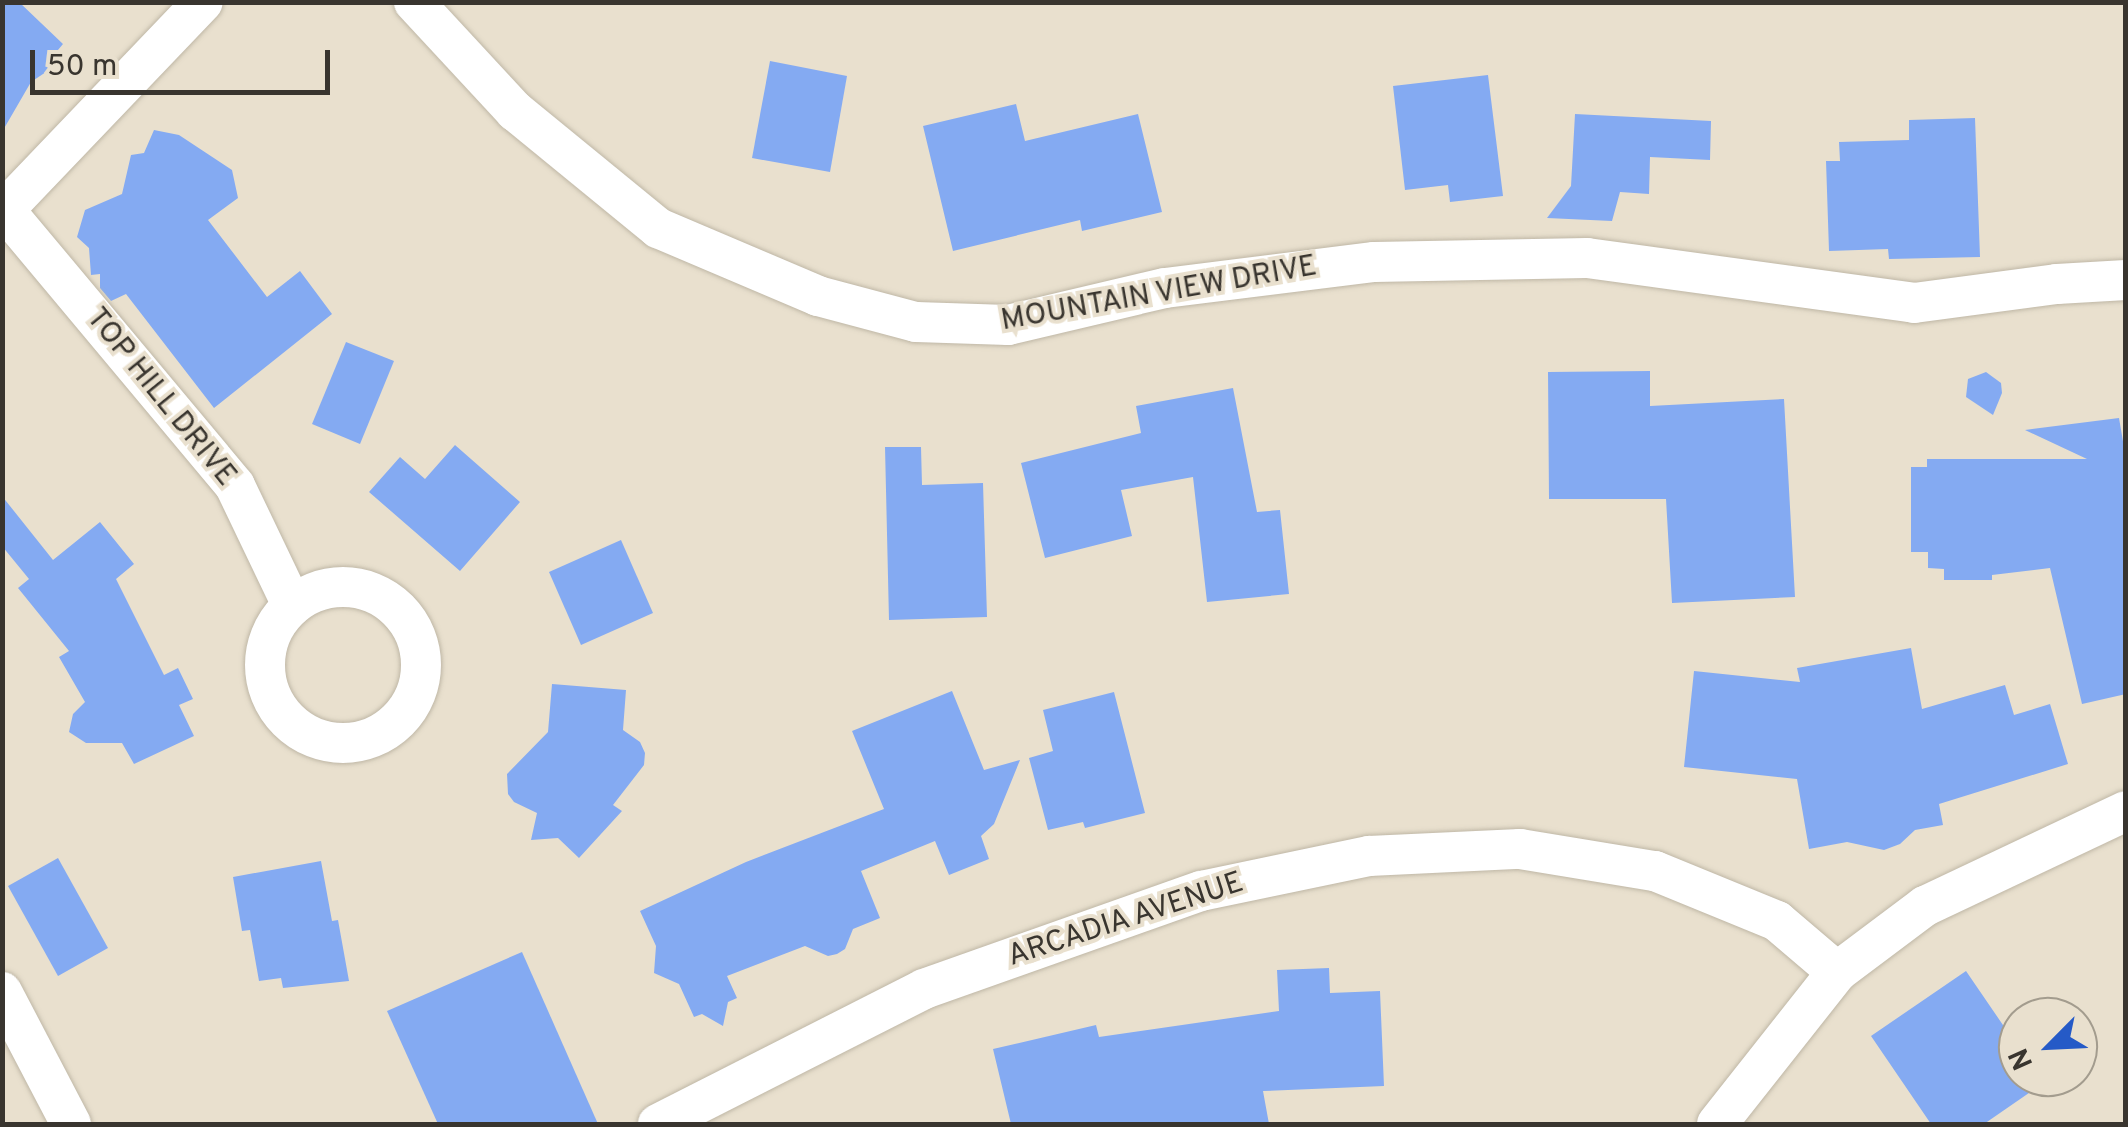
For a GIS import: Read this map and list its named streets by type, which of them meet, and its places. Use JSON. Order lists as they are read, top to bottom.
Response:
{
  "streets": {
    "street": ["MOUNTAIN VIEW DRIVE", "TOP HILL DRIVE", "ARCADIA AVENUE"]
  },
  "scale_bar": "50 m",
  "north": "bottom left"
}
